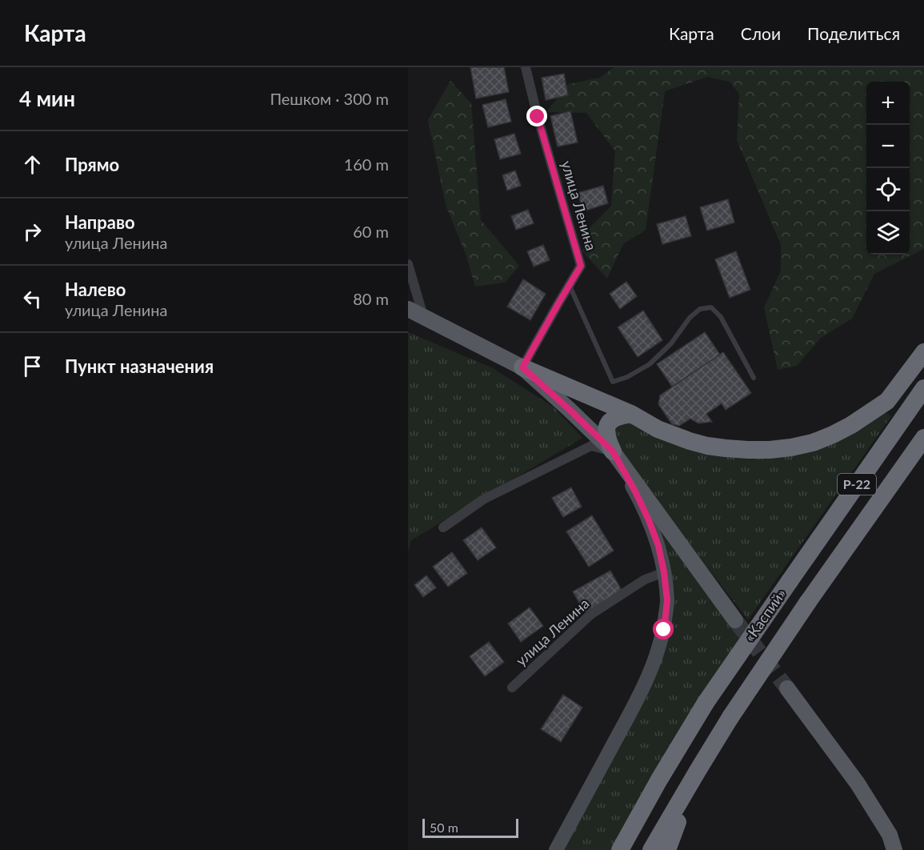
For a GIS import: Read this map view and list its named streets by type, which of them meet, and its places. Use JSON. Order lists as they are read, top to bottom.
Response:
{
  "streets": {
    "highway": ["Р-22", "«Каспий»"],
    "street": ["улица Ленина"]
  },
  "scale_bar": "50 m",
  "page": {
    "header": "Карта",
    "nav": ["Карта", "Слои", "Поделиться"],
    "heading": ["4 мин", "Пешком · 300 m"],
    "map_buttons": ["+", "−"],
    "list": [
      ["Прямо", "160 m"],
      ["Направо", "улица Ленина", "60 m"],
      ["Налево", "улица Ленина", "80 m"],
      "Пункт назначения"
    ],
    "scale": "50 m"
  }
}
